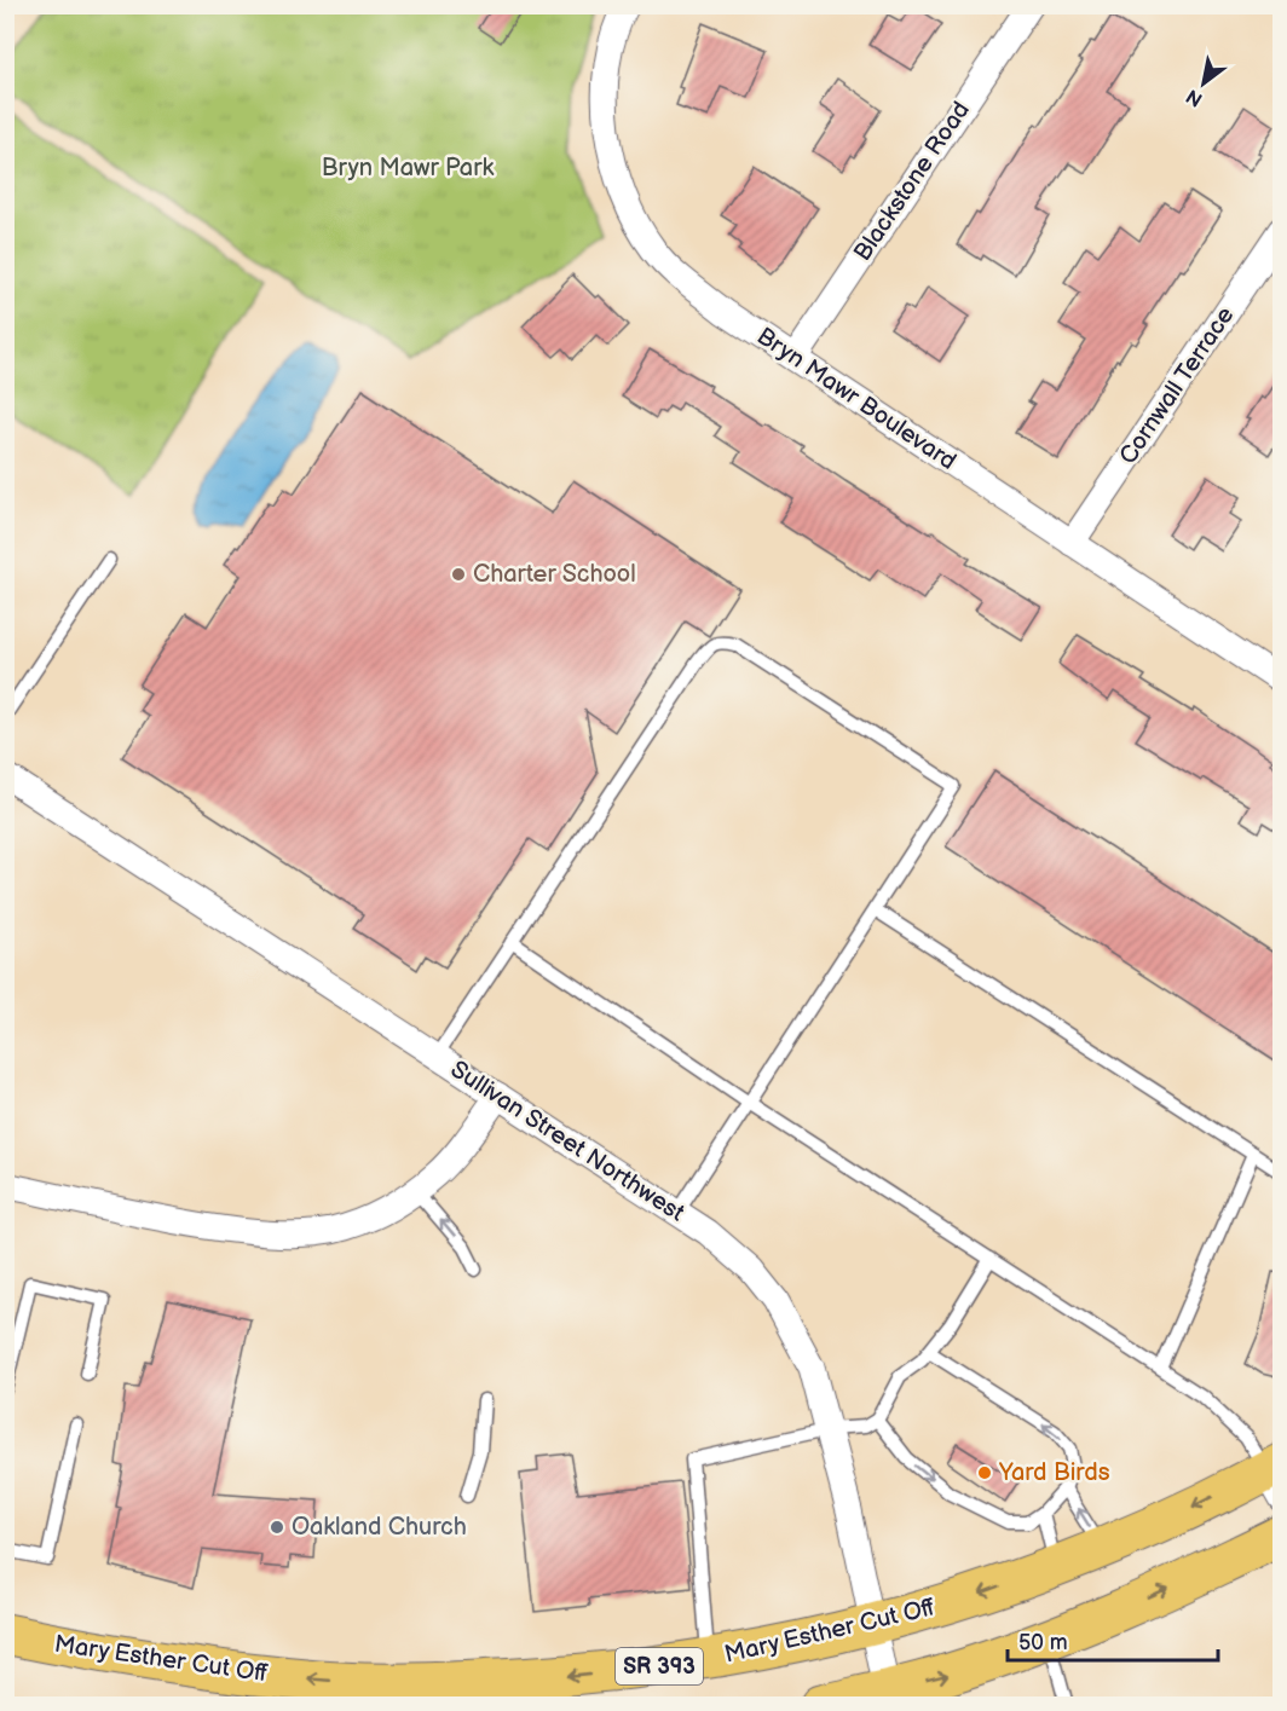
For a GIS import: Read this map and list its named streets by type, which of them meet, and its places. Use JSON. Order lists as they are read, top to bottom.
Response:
{
  "streets": {
    "main road": ["Mary Esther Cut Off", "SR 393"],
    "street": [
      "Blackstone Road",
      "Cornwall Terrace",
      "Bryn Mawr Boulevard",
      "Sullivan Street Northwest"
    ]
  },
  "crossings": [
    ["Blackstone Road", "Bryn Mawr Boulevard"],
    ["Cornwall Terrace", "Bryn Mawr Boulevard"],
    ["Sullivan Street Northwest", "Mary Esther Cut Off"]
  ],
  "parks": ["Bryn Mawr Park"],
  "places": ["Charter School", "Yard Birds", "Oakland Church"],
  "scale_bar": "50 m",
  "north": "bottom left"
}
